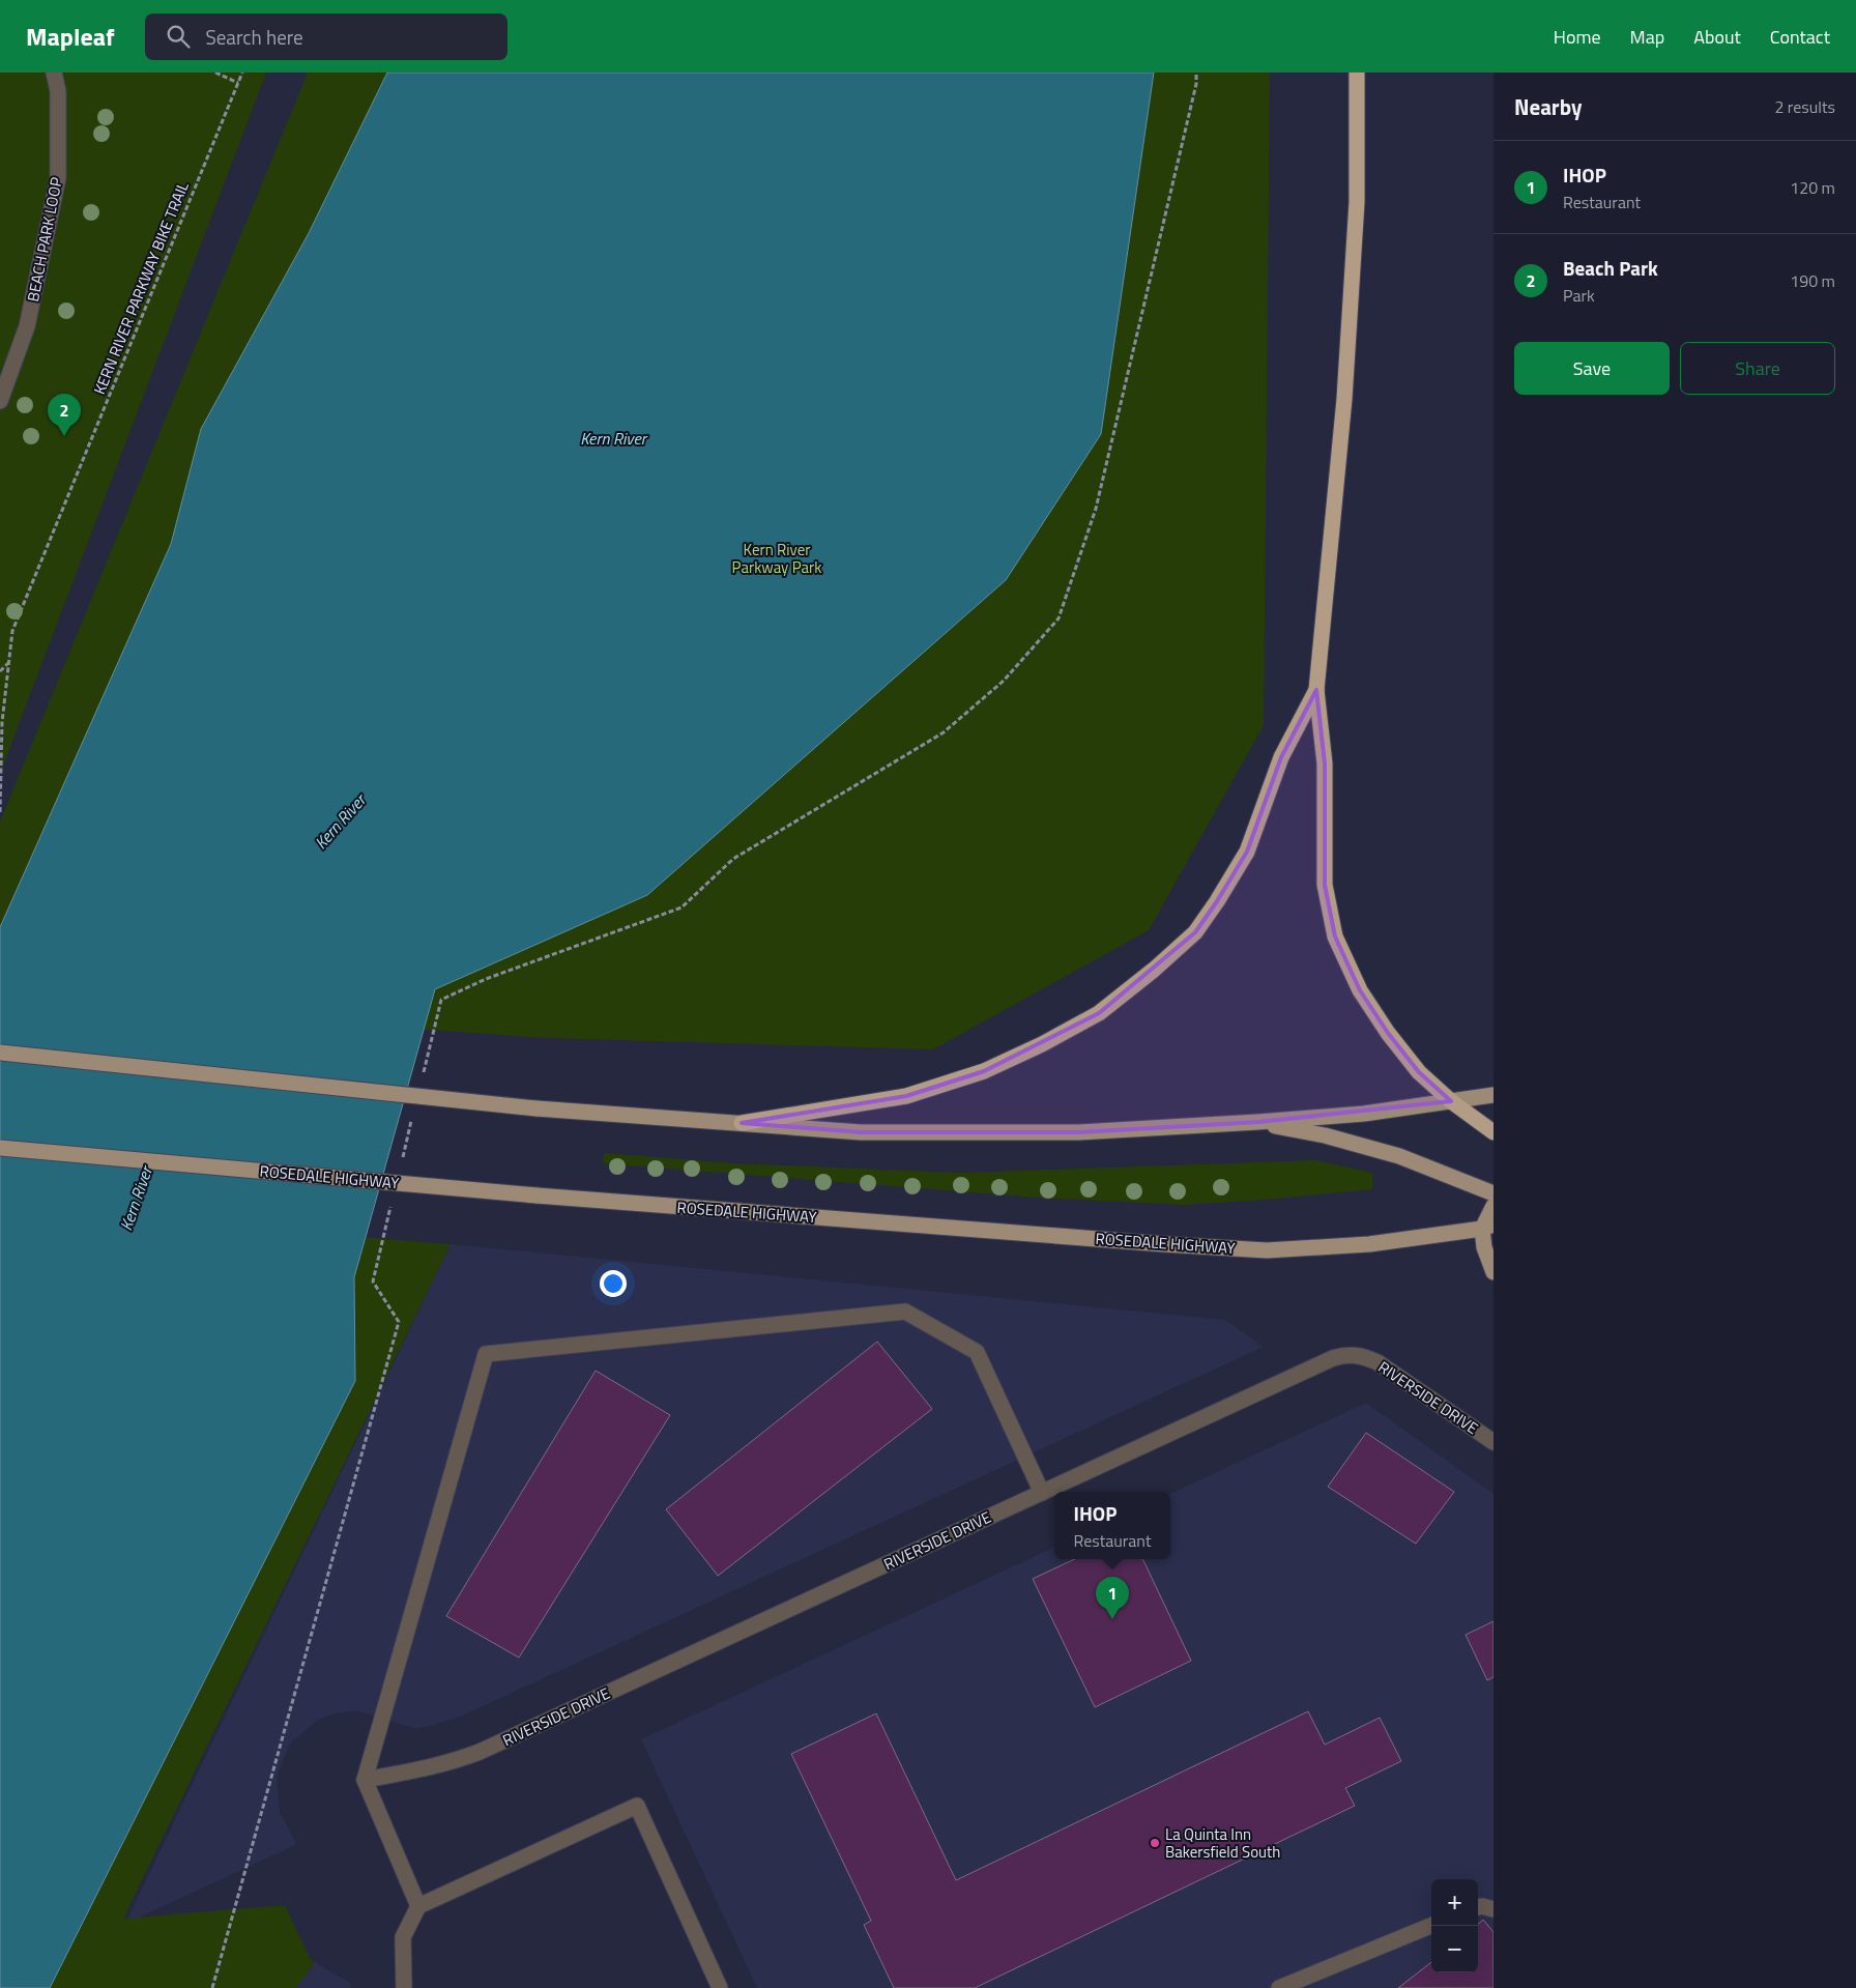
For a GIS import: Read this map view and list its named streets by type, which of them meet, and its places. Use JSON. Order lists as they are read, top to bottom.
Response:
{
  "streets": {
    "main road": ["ROSEDALE HIGHWAY"],
    "street": ["BEACH PARK LOOP", "RIVERSIDE DRIVE"],
    "path": ["KERN RIVER PARKWAY BIKE TRAIL"]
  },
  "water": ["Kern River"],
  "parks": ["Kern River Parkway Park"],
  "places": ["La Quinta Inn Bakersfield South"],
  "page": {
    "header": "Mapleaf",
    "search": "Search here",
    "nav": [
      "Home",
      "Map",
      "About",
      "Contact"
    ],
    "heading": ["Nearby", "2 results"],
    "list": [
      {
        "mark": "1",
        "name": "IHOP",
        "note": "Restaurant",
        "value": "120 m"
      },
      {
        "mark": "2",
        "name": "Beach Park",
        "note": "Park",
        "value": "190 m"
      }
    ],
    "buttons": ["Save", "Share"],
    "pins": ["2", "1"],
    "popup": ["IHOP", "Restaurant"],
    "map_buttons": ["+", "−"]
  }
}
